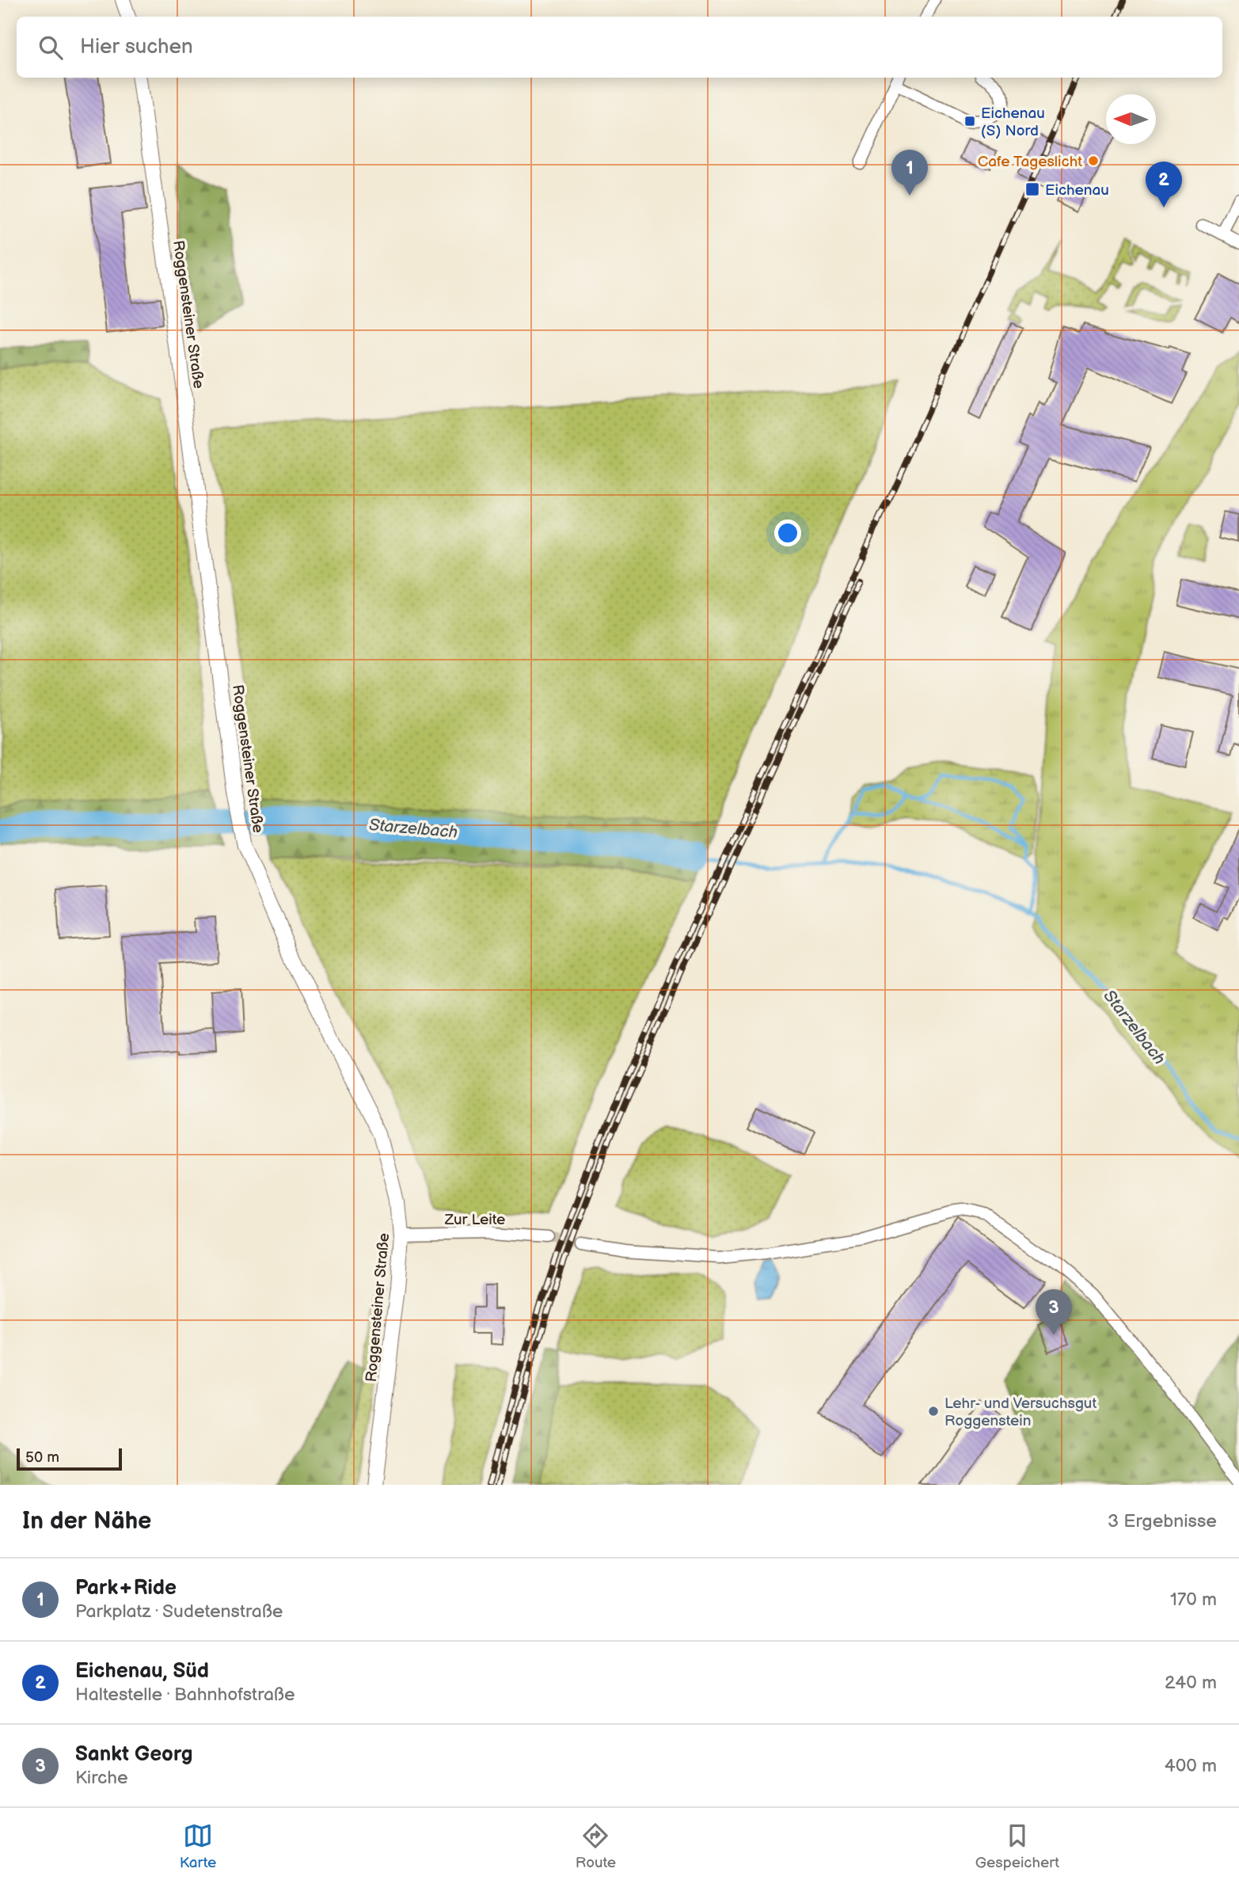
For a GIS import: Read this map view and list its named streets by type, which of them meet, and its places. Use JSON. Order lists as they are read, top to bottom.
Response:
{
  "streets": {
    "street": ["Roggensteiner Straße", "Zur Leite"]
  },
  "crossings": [
    ["Roggensteiner Straße", "Zur Leite"]
  ],
  "water": ["Starzelbach"],
  "places": {
    "transit": ["Eichenau (S) Nord", "Eichenau"],
    "other": ["Cafe Tageslicht", "Lehr- und Versuchsgut Roggenstein"]
  },
  "scale_bar": "50 m",
  "north": "left",
  "page": {
    "search": "Hier suchen",
    "pins": ["1", "2", "3"],
    "scale": "50 m",
    "heading": ["In der Nähe", "3 Ergebnisse"],
    "list": [
      {
        "mark": "1",
        "name": "Park+Ride",
        "note": "Parkplatz · Sudetenstraße",
        "value": "170 m"
      },
      {
        "mark": "2",
        "name": "Eichenau, Süd",
        "note": "Haltestelle · Bahnhofstraße",
        "value": "240 m"
      },
      {
        "mark": "3",
        "name": "Sankt Georg",
        "note": "Kirche",
        "value": "400 m"
      }
    ],
    "nav": ["Karte", "Route", "Gespeichert"]
  }
}
